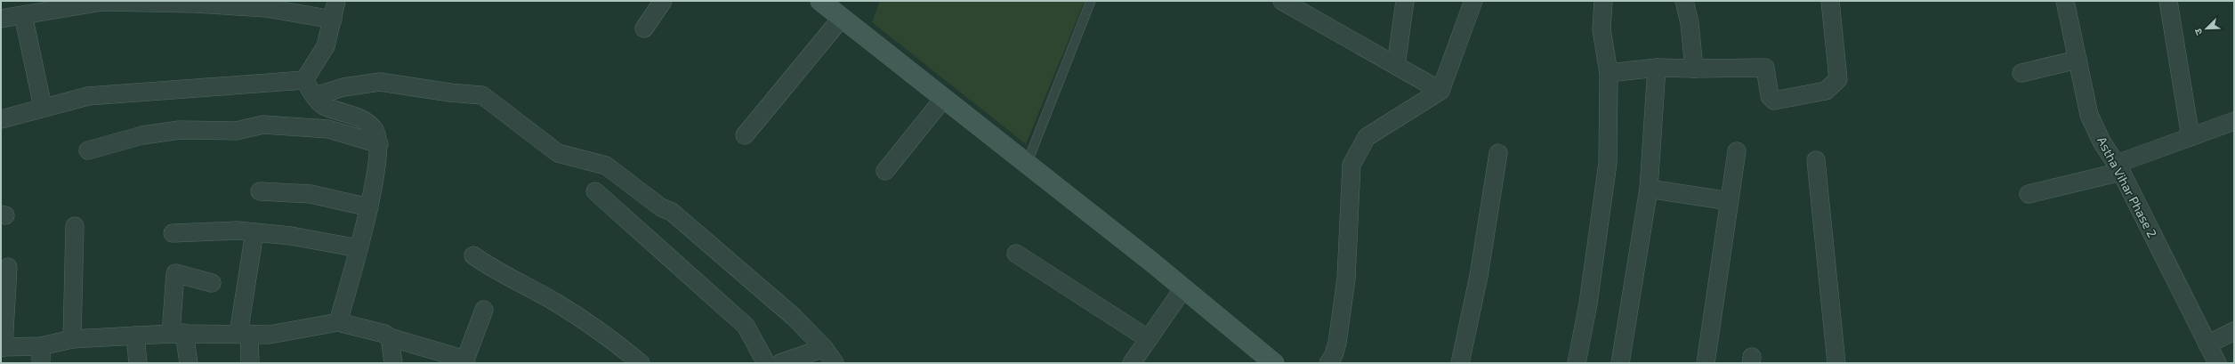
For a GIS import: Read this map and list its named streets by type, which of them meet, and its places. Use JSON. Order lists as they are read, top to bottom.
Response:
{
  "streets": {
    "street": ["Astha Vihar Phase 2"]
  },
  "north": "bottom left"
}
